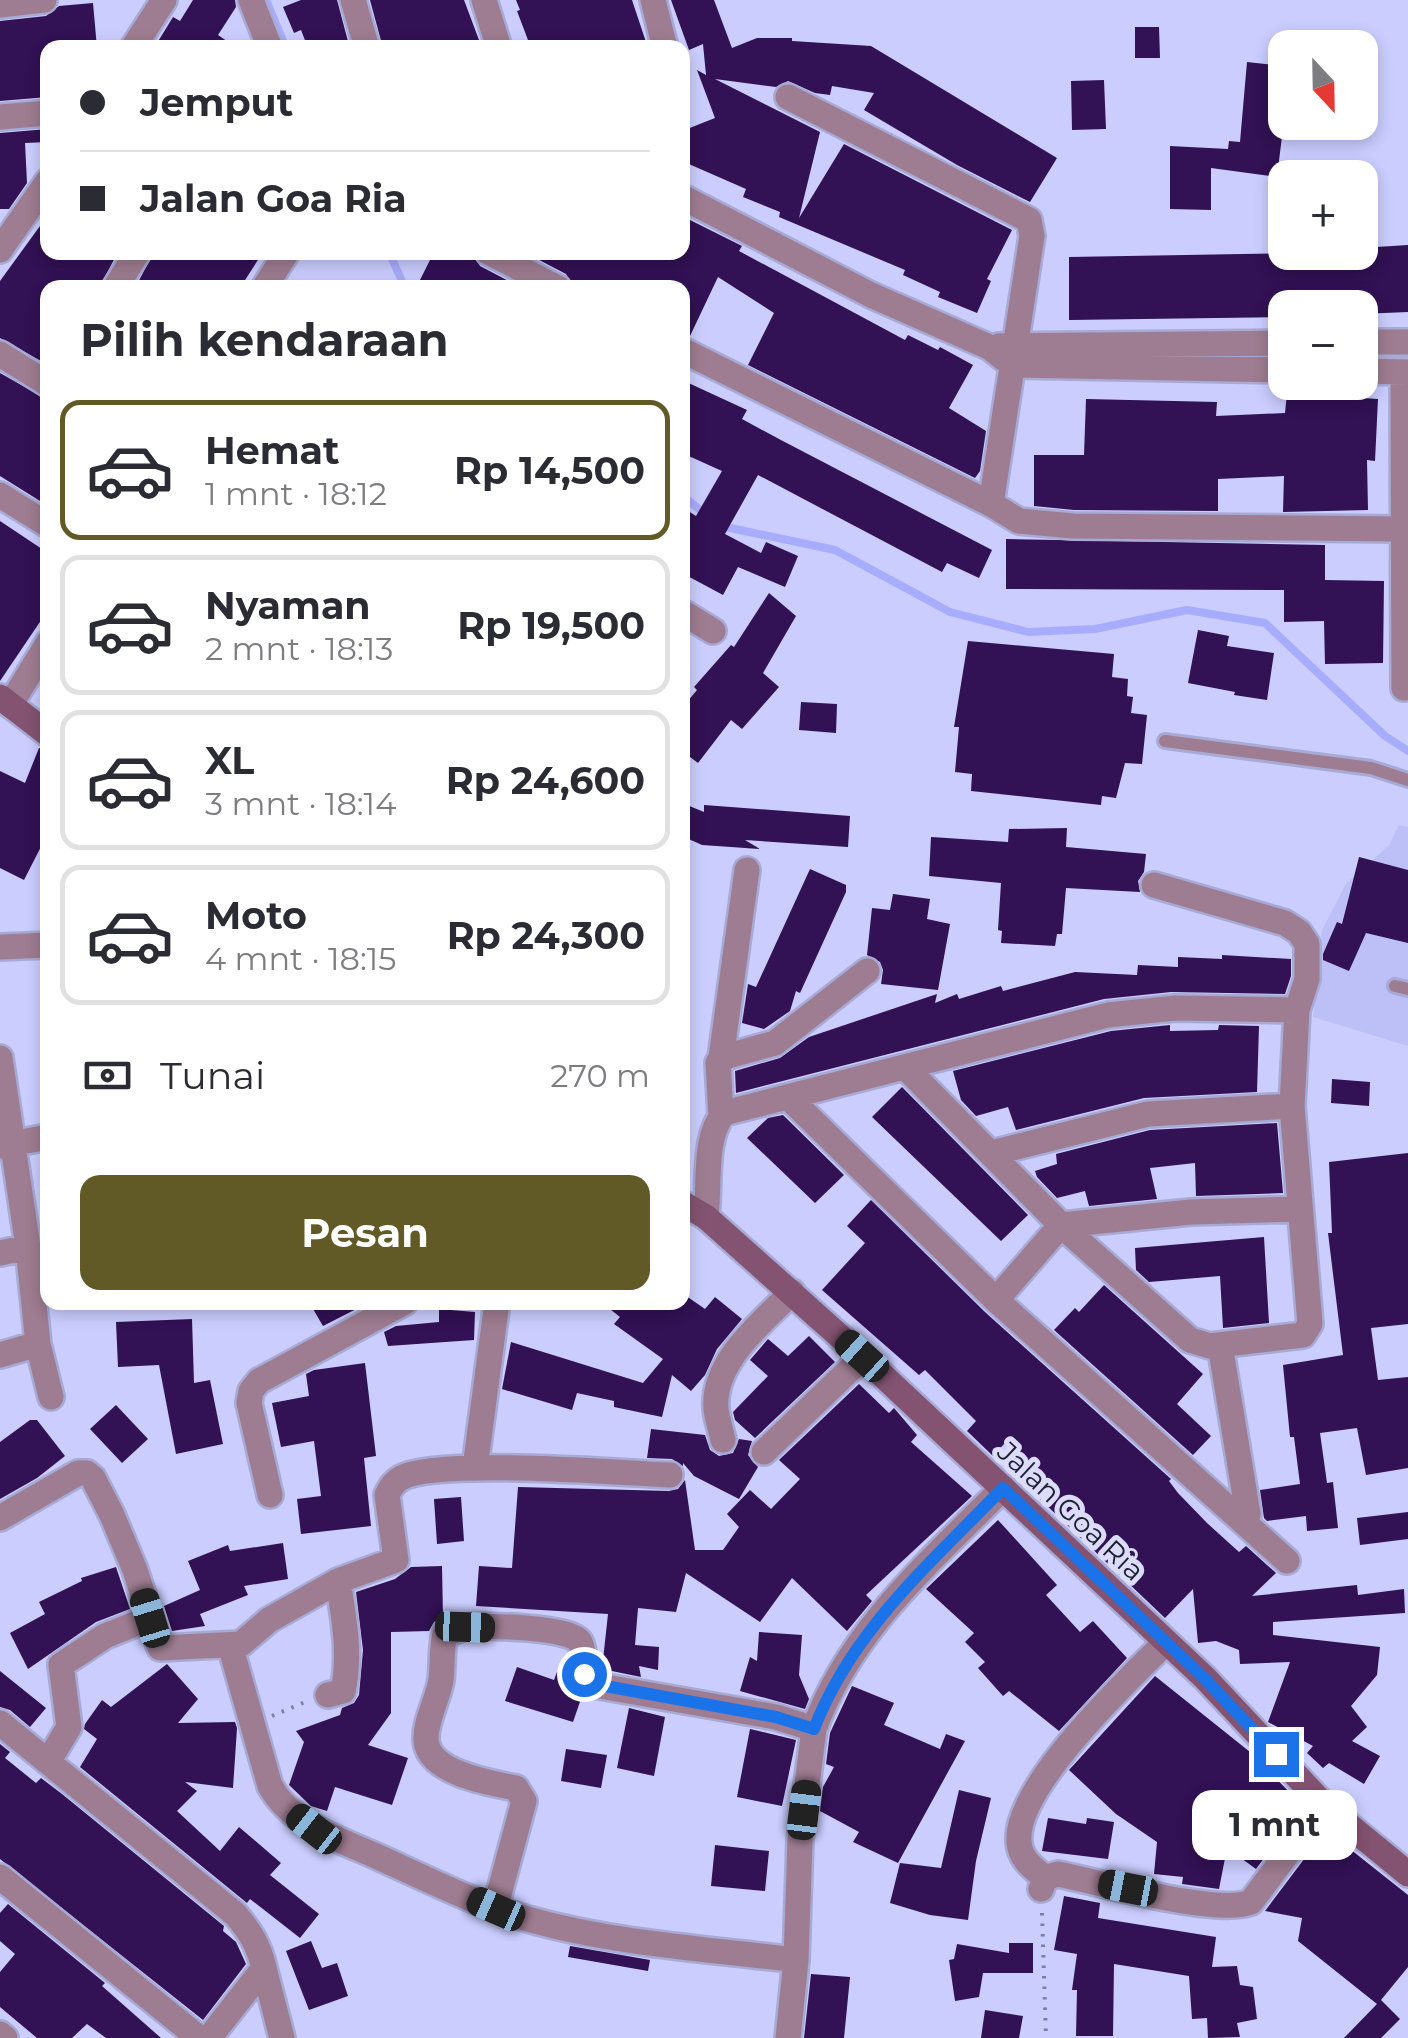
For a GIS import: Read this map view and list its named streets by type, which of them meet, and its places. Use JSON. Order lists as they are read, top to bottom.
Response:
{
  "streets": {
    "main road": ["Jalan Goa Ria"]
  },
  "north": "bottom",
  "page": {
    "map_buttons": ["+", "−"],
    "banner": ["Jemput", "Jalan Goa Ria"],
    "heading": "Pilih kendaraan",
    "list": [
      {
        "name": "Hemat",
        "note": "1 mnt · 18:12",
        "value": "Rp 14,500"
      },
      {
        "name": "Nyaman",
        "note": "2 mnt · 18:13",
        "value": "Rp 19,500"
      },
      {
        "name": "XL",
        "note": "3 mnt · 18:14",
        "value": "Rp 24,600"
      },
      {
        "name": "Moto",
        "note": "4 mnt · 18:15",
        "value": "Rp 24,300"
      }
    ],
    "pay": ["Tunai", "270 m"],
    "buttons": "Pesan",
    "bubble": "1 mnt"
  }
}
